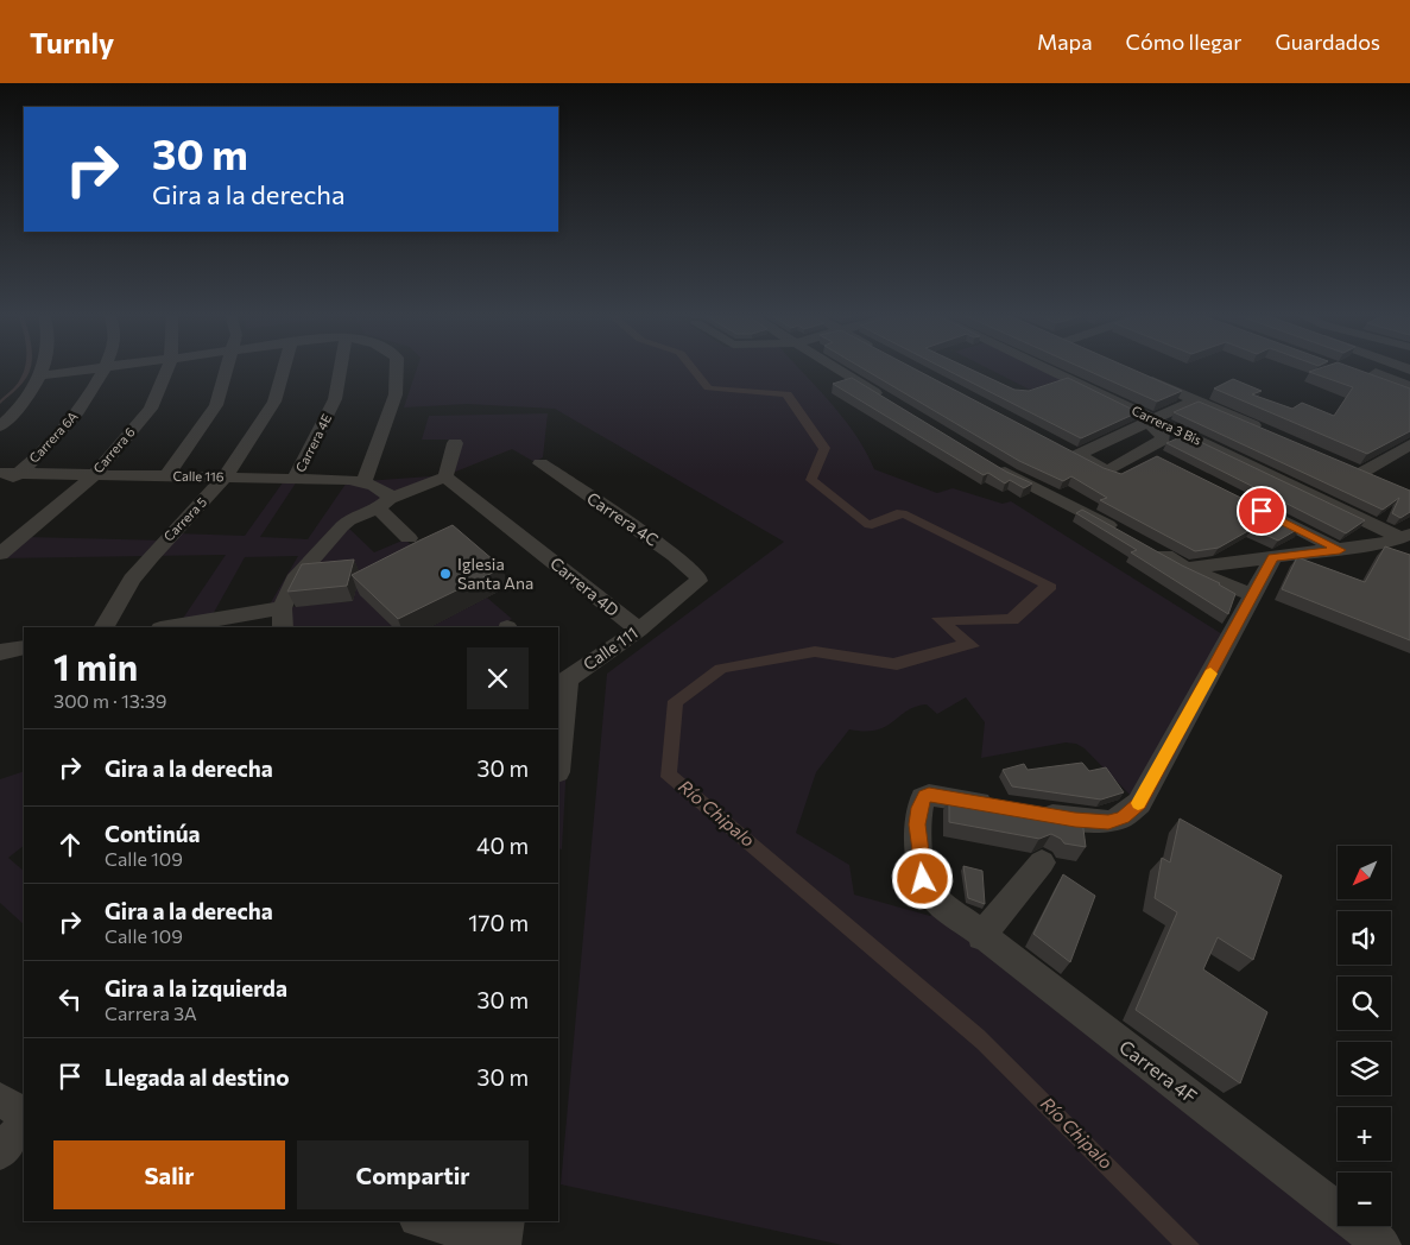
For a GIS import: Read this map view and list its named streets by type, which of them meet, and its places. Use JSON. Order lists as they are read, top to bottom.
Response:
{
  "streets": {
    "street": [
      "Carrera 3 Bis",
      "Carrera 6A",
      "Carrera 4E",
      "Carrera 6",
      "Calle 116",
      "Carrera 5",
      "Carrera 4C",
      "Carrera 4D",
      "Calle 111",
      "Carrera 4F"
    ]
  },
  "crossings": [
    ["Carrera 6A", "Calle 116"],
    ["Carrera 4E", "Calle 116"],
    ["Carrera 6", "Calle 116"],
    ["Calle 116", "Carrera 5"],
    ["Carrera 4C", "Calle 111"],
    ["Carrera 4D", "Calle 111"]
  ],
  "water": ["Río Chipalo"],
  "places": ["Iglesia Santa Ana"],
  "north": "bottom left",
  "page": {
    "header": "Turnly",
    "nav": ["Mapa", "Cómo llegar", "Guardados"],
    "turn": ["30 m", "Gira a la derecha"],
    "heading": ["1 min", "300 m · 13:39"],
    "list": [
      {
        "name": "Gira a la derecha",
        "value": "30 m"
      },
      {
        "name": "Continúa",
        "note": "Calle 109",
        "value": "40 m"
      },
      {
        "name": "Gira a la derecha",
        "note": "Calle 109",
        "value": "170 m"
      },
      {
        "name": "Gira a la izquierda",
        "note": "Carrera 3A",
        "value": "30 m"
      },
      {
        "name": "Llegada al destino",
        "value": "30 m"
      }
    ],
    "map_buttons": ["+", "−"],
    "buttons": ["Salir", "Compartir"]
  }
}
